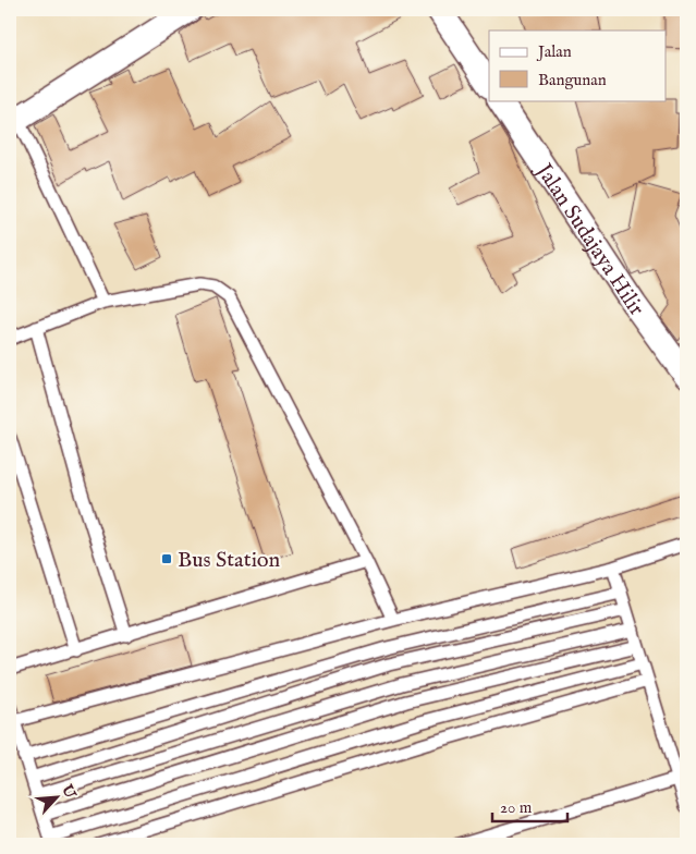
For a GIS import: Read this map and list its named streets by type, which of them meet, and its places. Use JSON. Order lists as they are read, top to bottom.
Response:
{
  "streets": {
    "street": ["Jalan Sudajaya Hilir"]
  },
  "places": {
    "transit": ["Bus Station"]
  },
  "legend": ["Jalan", "Bangunan"],
  "scale_bar": "20 m",
  "north": "top right"
}
